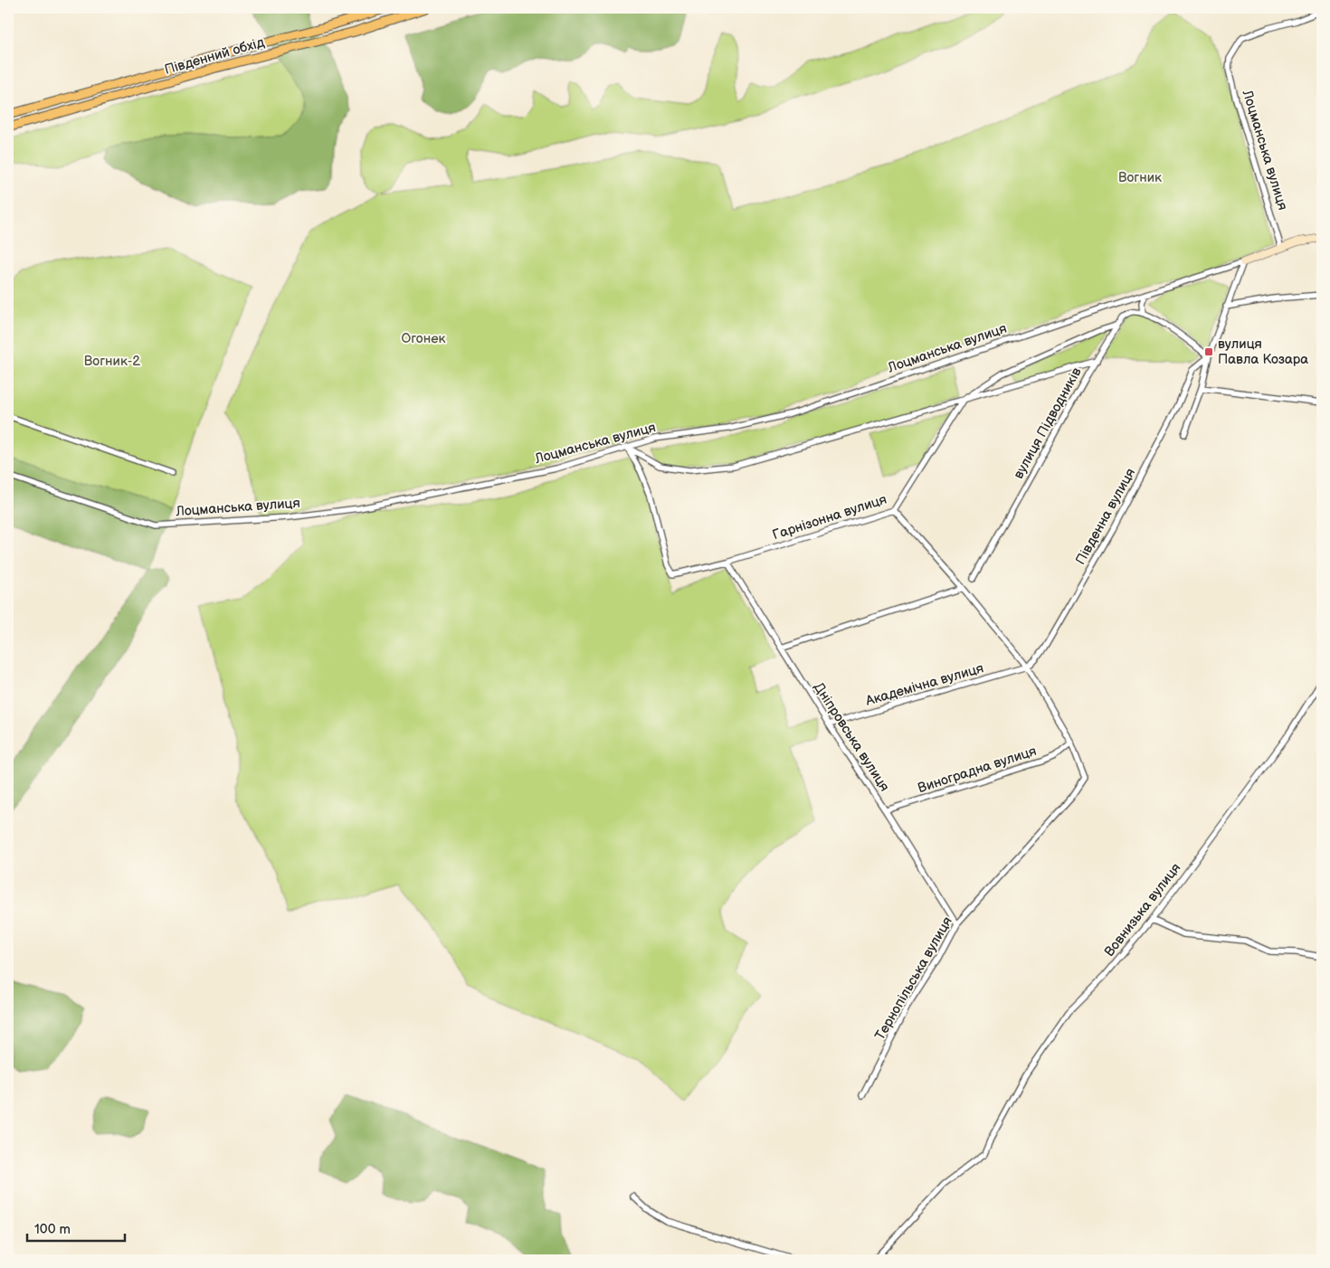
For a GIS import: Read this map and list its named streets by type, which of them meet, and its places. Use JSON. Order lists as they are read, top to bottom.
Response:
{
  "streets": {
    "main road": ["Південний обхід"],
    "street": [
      "Лоцманська вулиця",
      "вулиця Підводників",
      "Південна вулиця",
      "Гарнізонна вулиця",
      "Академічна вулиця",
      "Дніпровська вулиця",
      "Виноградна вулиця",
      "Вовнизька вулиця",
      "Тернопільська вулиця"
    ]
  },
  "crossings": [
    ["Лоцманська вулиця", "Гарнізонна вулиця"],
    ["Південна вулиця", "Академічна вулиця"],
    ["Гарнізонна вулиця", "Дніпровська вулиця"],
    ["Академічна вулиця", "Дніпровська вулиця"],
    ["Дніпровська вулиця", "Виноградна вулиця"],
    ["Дніпровська вулиця", "Тернопільська вулиця"],
    ["Виноградна вулиця", "Тернопільська вулиця"]
  ],
  "parks": ["Вогник", "Огонек", "Вогник-2"],
  "places": {
    "transit": ["вулиця Павла Козара"]
  },
  "scale_bar": "100 m"
}
